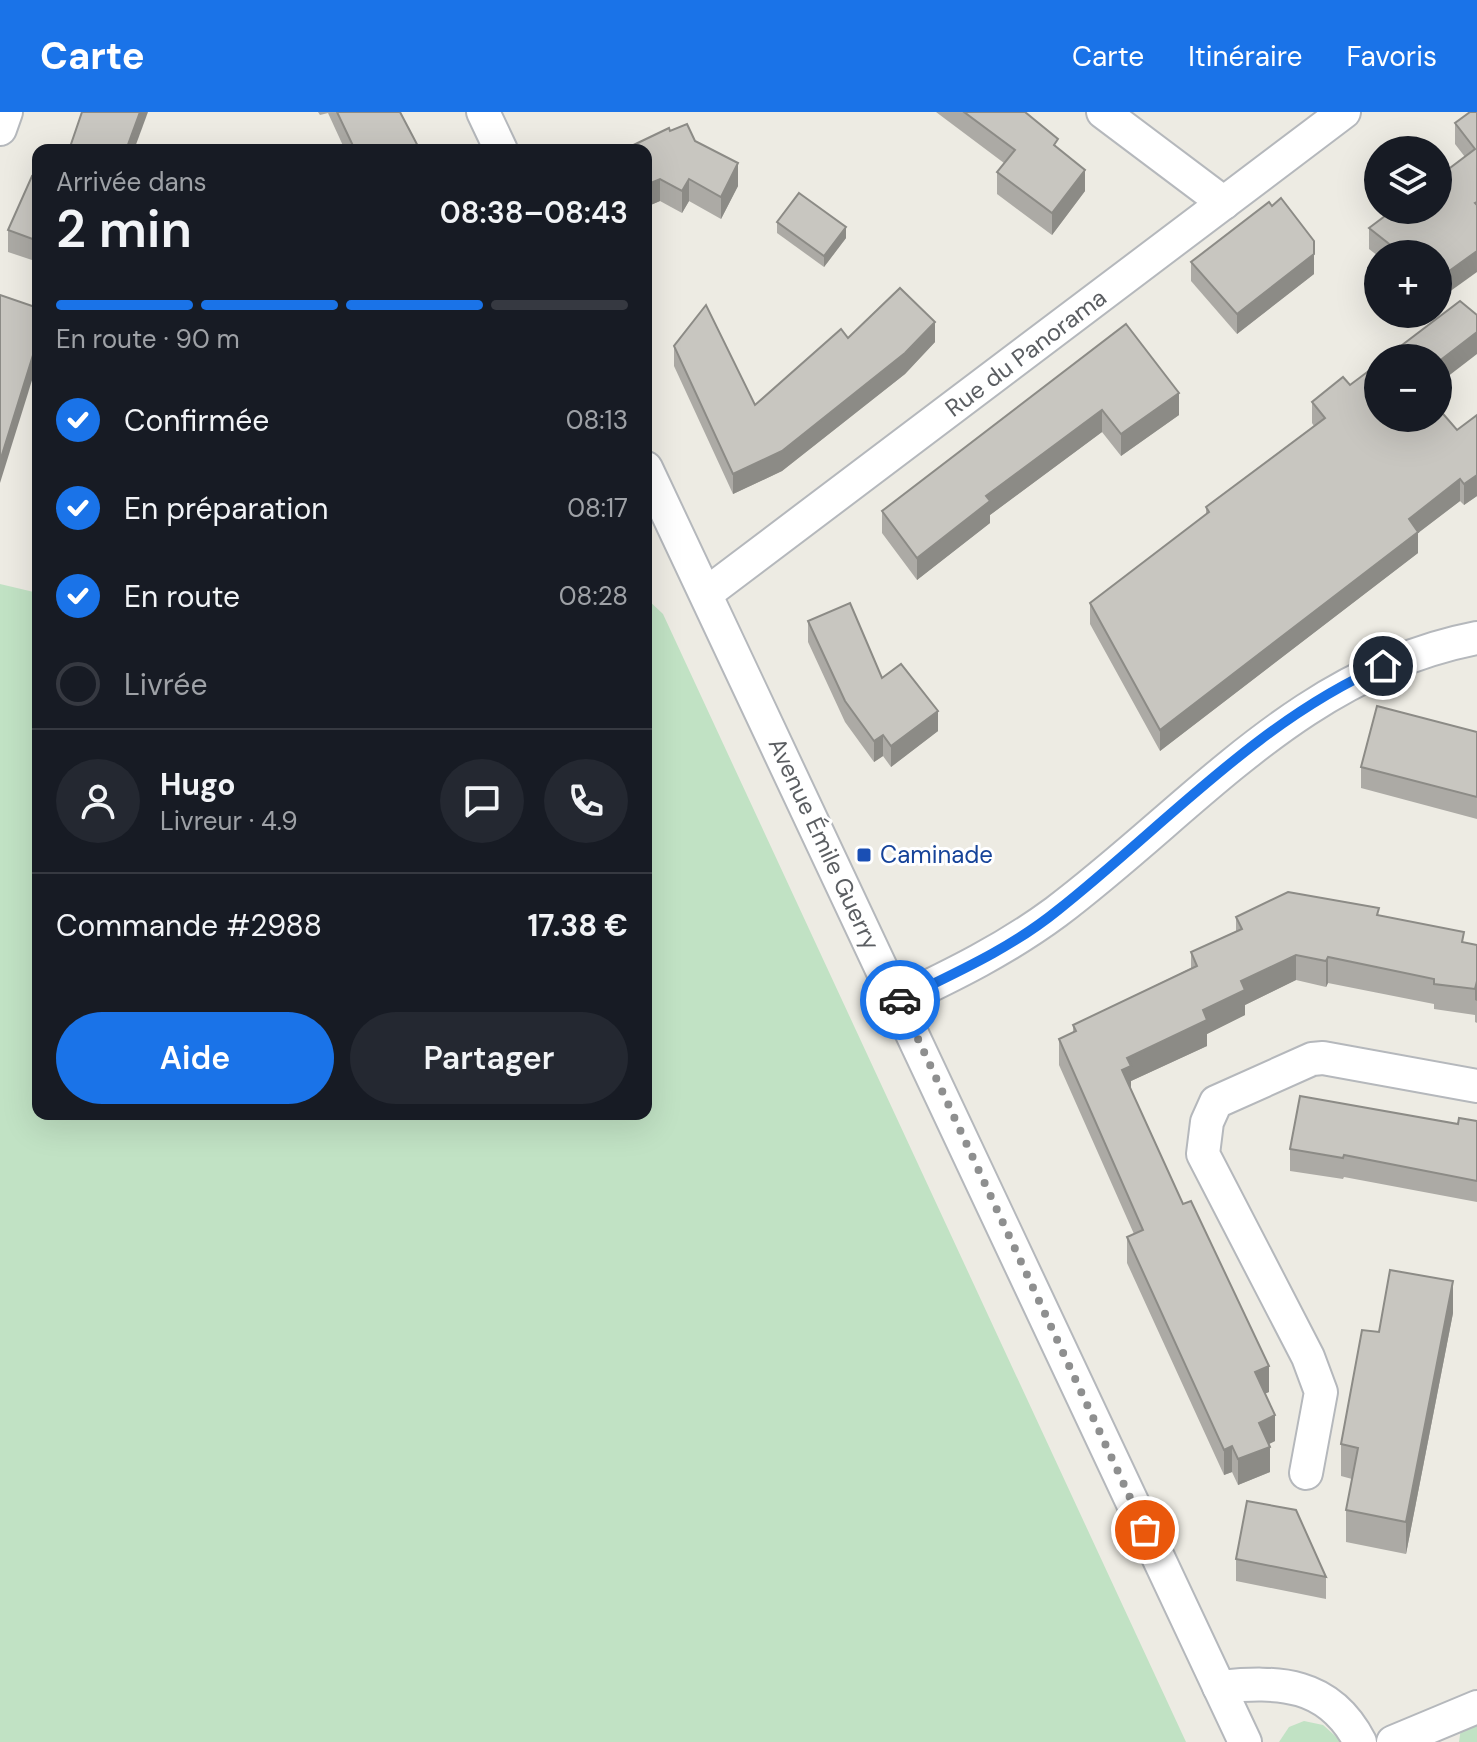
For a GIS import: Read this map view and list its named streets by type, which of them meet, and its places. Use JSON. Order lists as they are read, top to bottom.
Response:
{
  "streets": {
    "street": ["Rue du Panorama", "Avenue Émile Guerry"]
  },
  "crossings": [
    ["Rue du Panorama", "Avenue Émile Guerry"]
  ],
  "places": {
    "transit": ["Caminade"]
  },
  "page": {
    "header": "Carte",
    "nav": ["Carte", "Itinéraire", "Favoris"],
    "map_buttons": ["+", "−"],
    "heading": ["2 min", "Arrivée dans", "08:38–08:43"],
    "panel": [
      "Hugo",
      "Livreur · 4.9",
      "Commande #2988",
      "17.38 €"
    ],
    "bar": "En route · 90 m",
    "list": [
      ["Confirmée", "08:13"],
      ["En préparation", "08:17"],
      ["En route", "08:28"],
      "Livrée"
    ],
    "buttons": ["Aide", "Partager"]
  }
}
